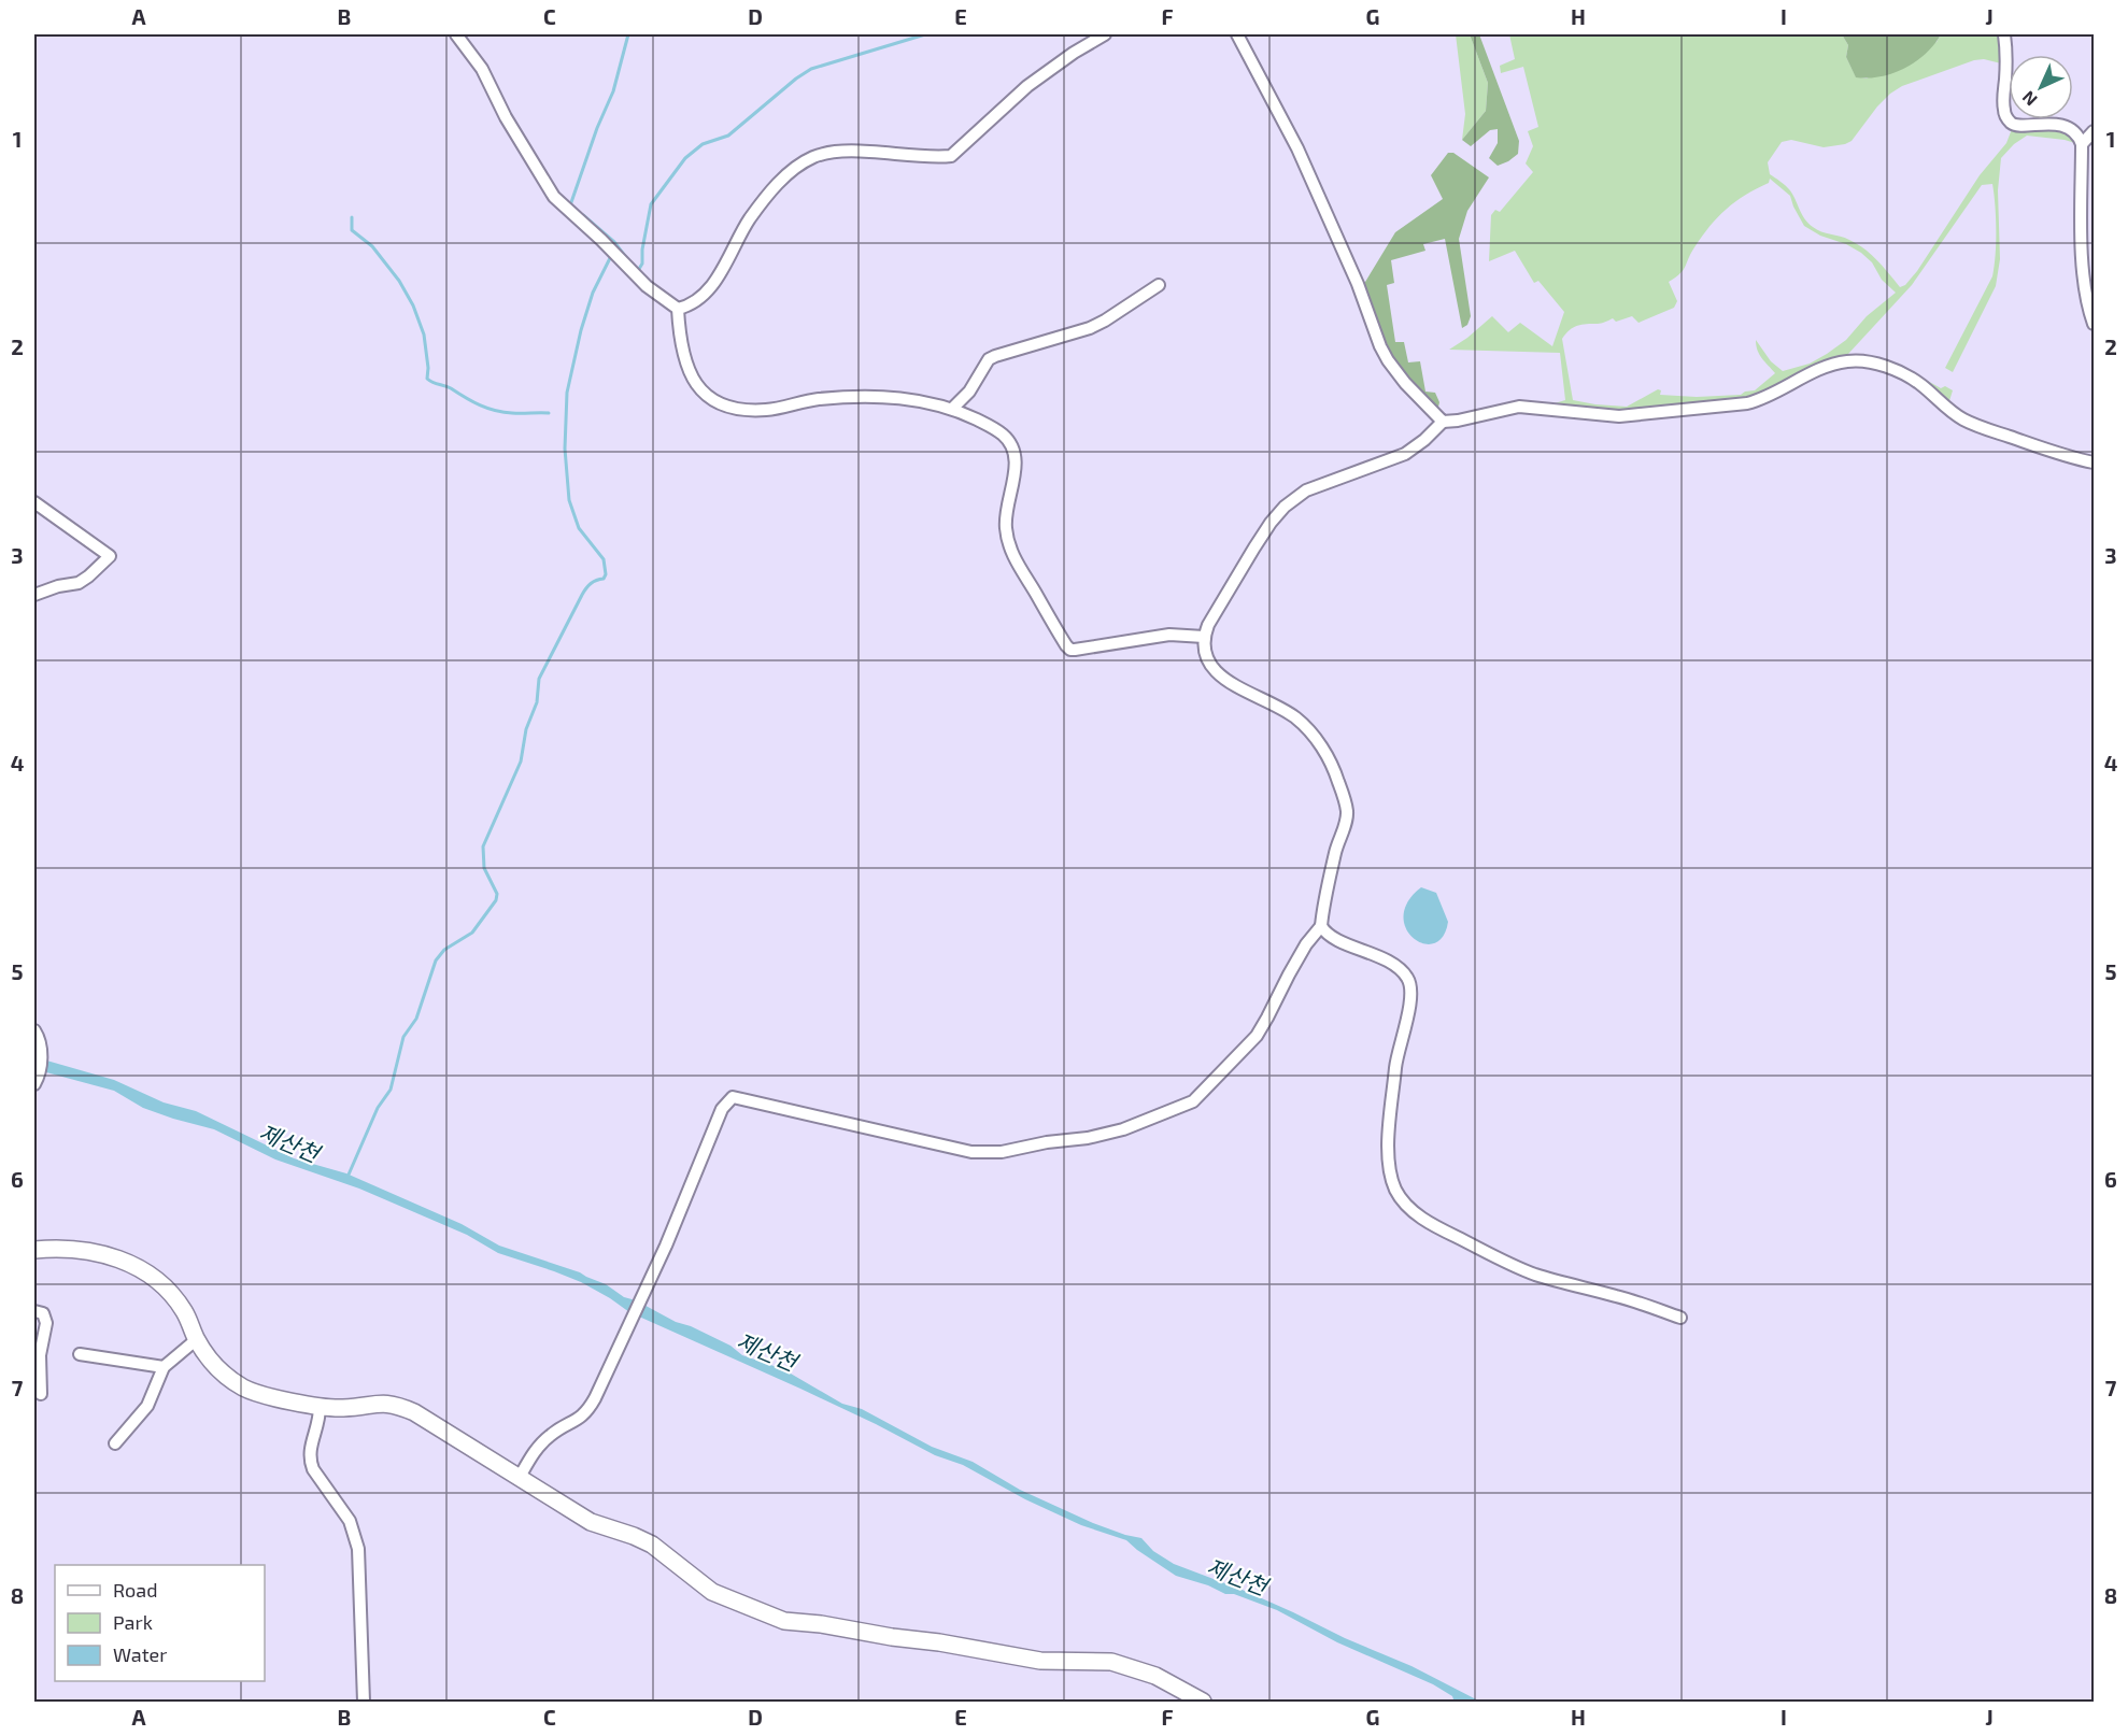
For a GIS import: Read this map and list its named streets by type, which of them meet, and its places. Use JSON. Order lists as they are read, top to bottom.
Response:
{
  "water": ["제산천"],
  "legend": ["Road", "Park", "Water"],
  "north": "bottom left",
  "grid": {
    "columns": [
      "A",
      "B",
      "C",
      "D",
      "E",
      "F",
      "G",
      "H",
      "I",
      "J"
    ],
    "rows": [
      "1",
      "2",
      "3",
      "4",
      "5",
      "6",
      "7",
      "8"
    ]
  }
}
